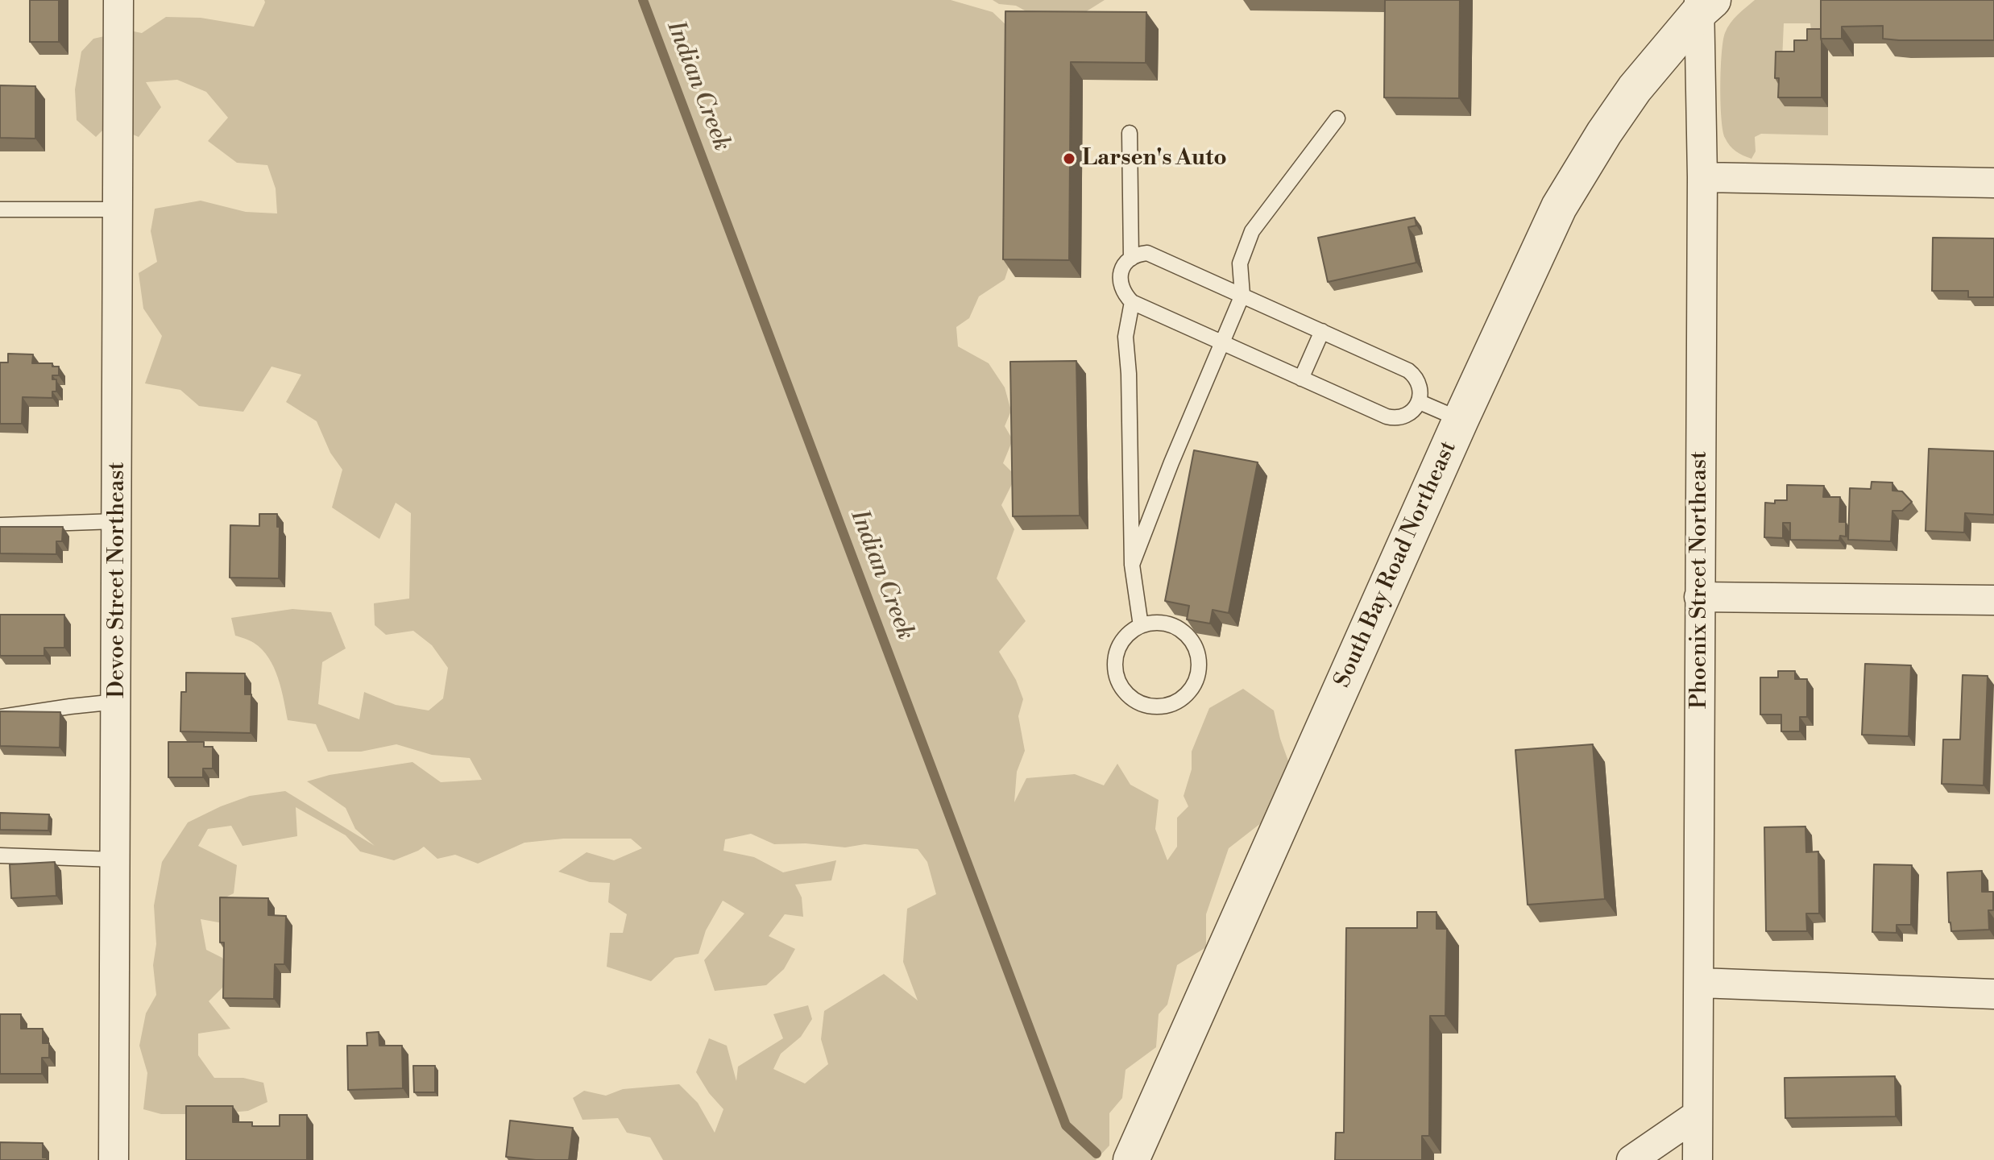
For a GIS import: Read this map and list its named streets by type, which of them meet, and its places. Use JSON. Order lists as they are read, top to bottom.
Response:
{
  "streets": {
    "street": ["South Bay Road Northeast", "Devoe Street Northeast", "Phoenix Street Northeast"]
  },
  "crossings": [
    ["South Bay Road Northeast", "Phoenix Street Northeast"]
  ],
  "water": ["Indian Creek"],
  "places": ["Larsen's Auto"]
}
